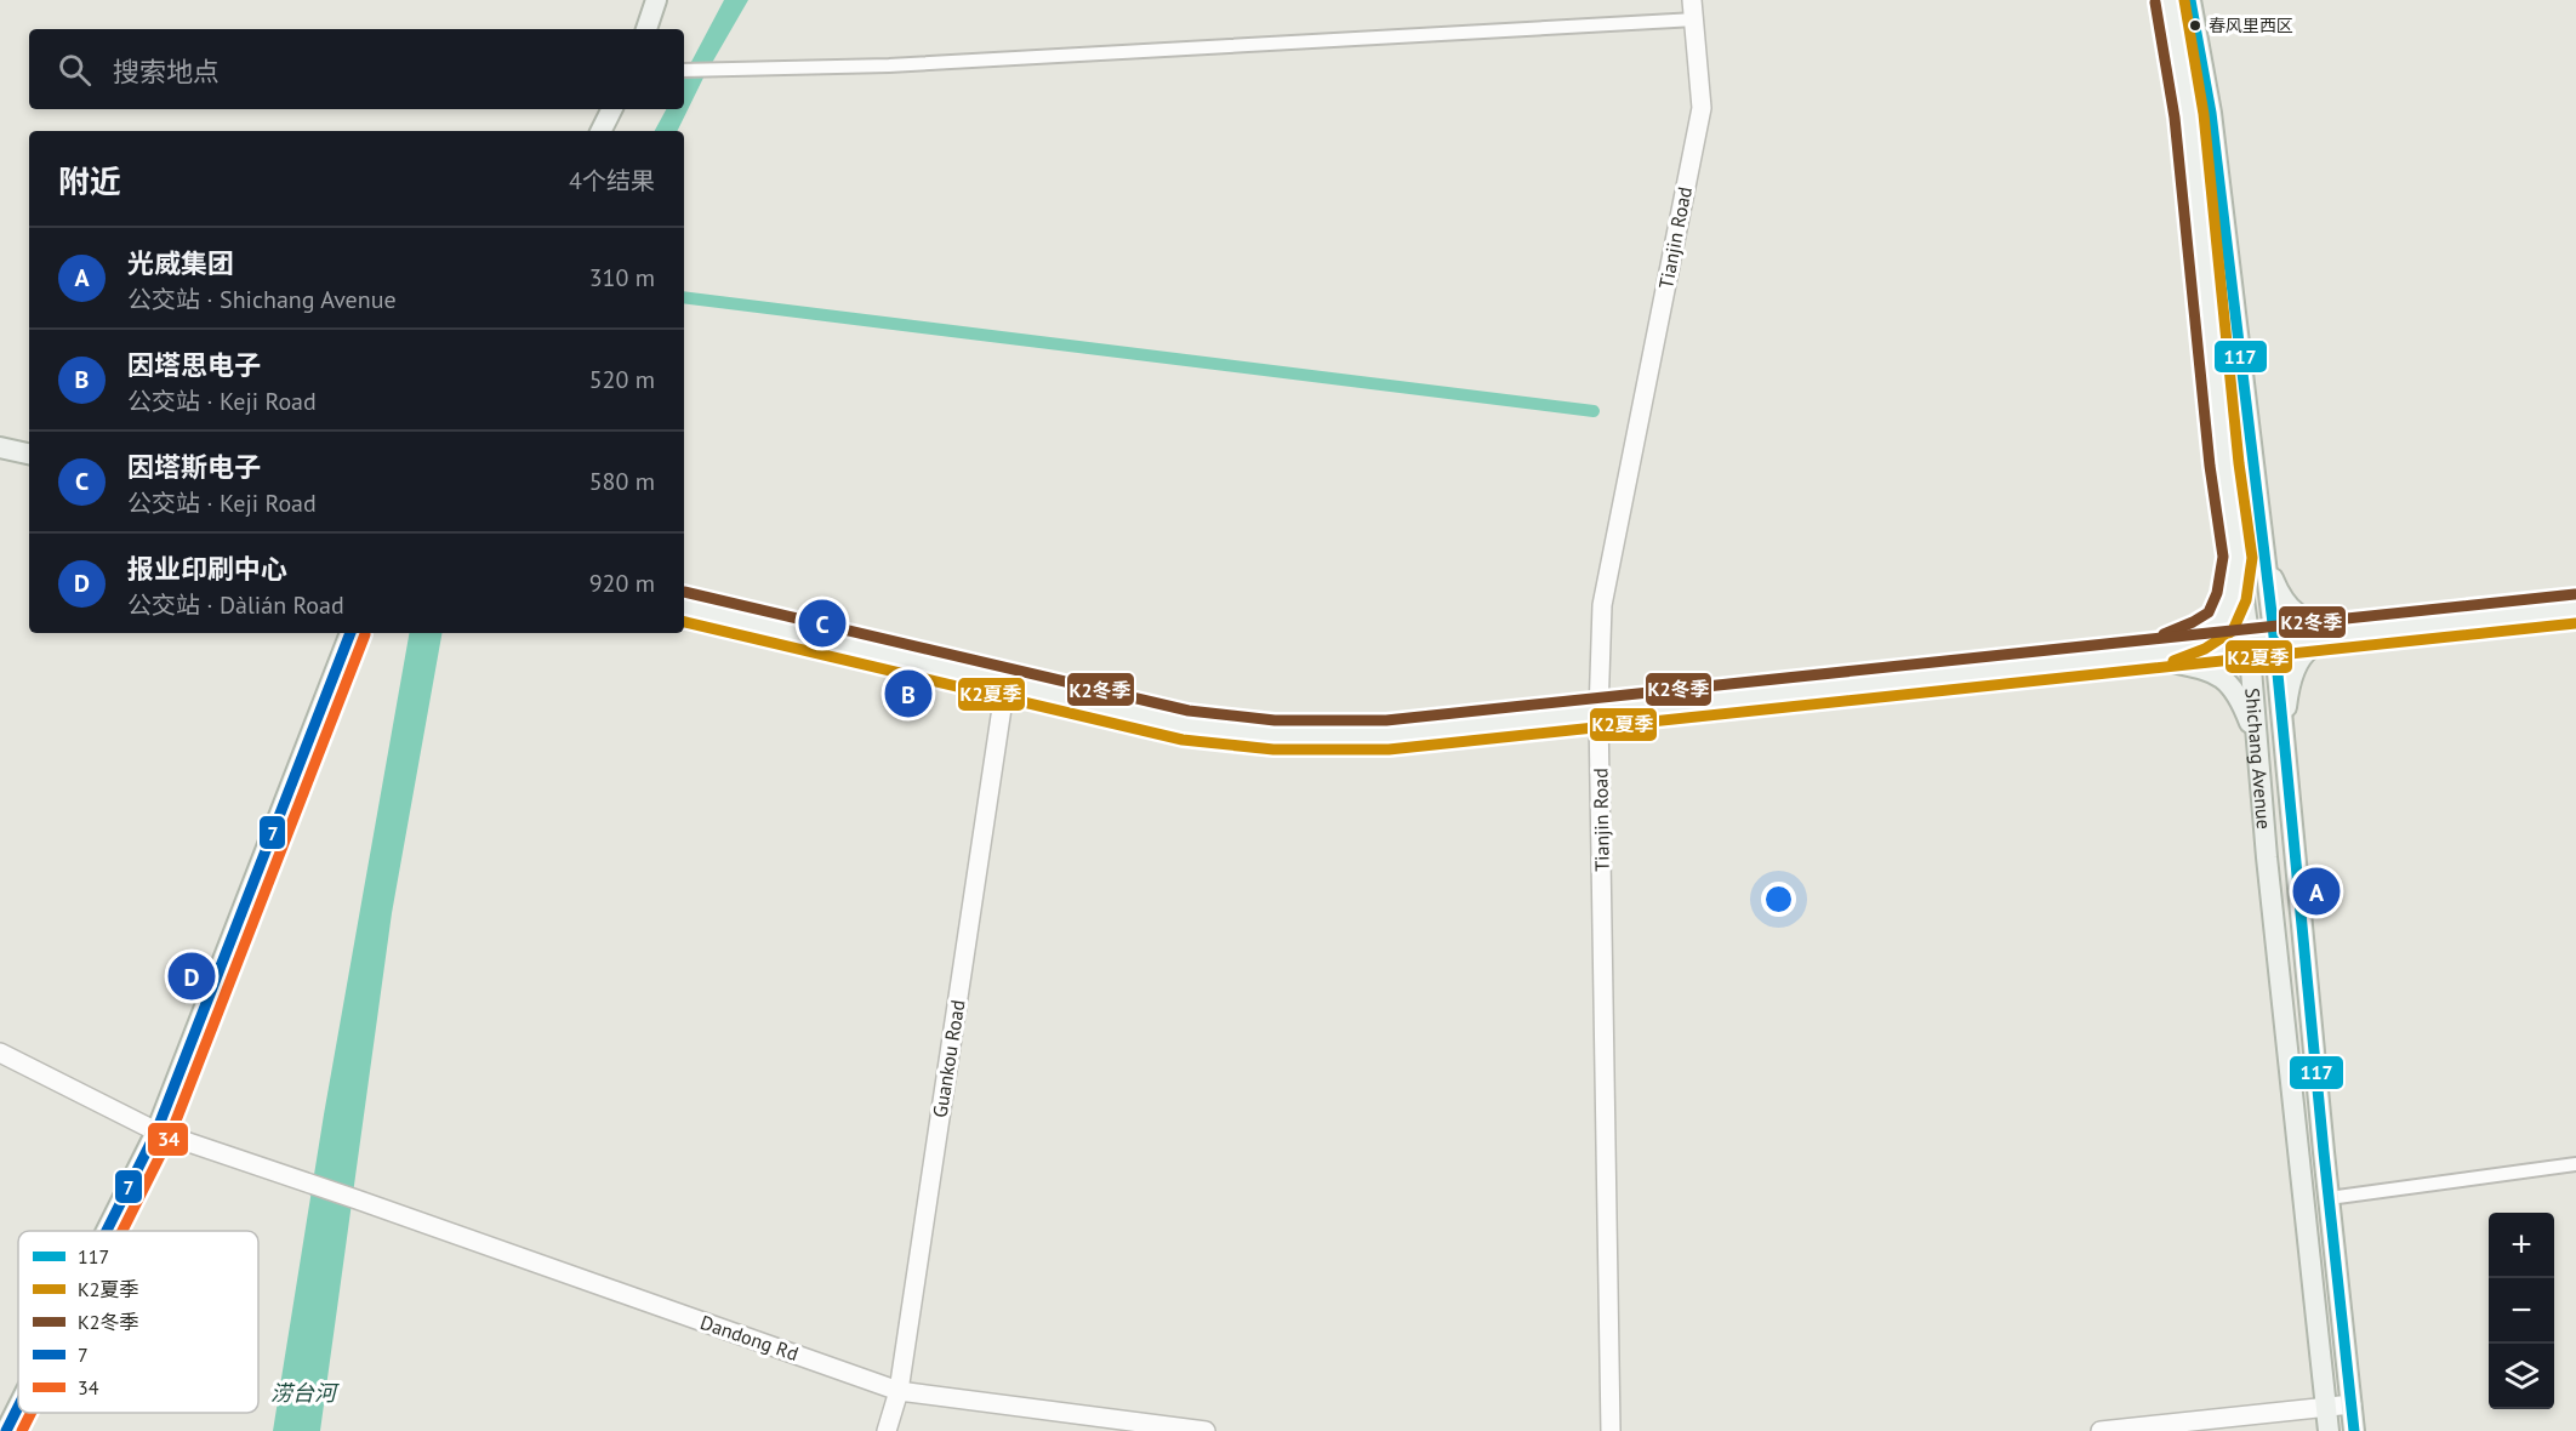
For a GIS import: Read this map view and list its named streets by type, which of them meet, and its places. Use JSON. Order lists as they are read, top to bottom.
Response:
{
  "streets": {
    "main road": [
      "Tianjin Road",
      "Shichang Avenue",
      "Guankou Road",
      "Dandong Rd"
    ]
  },
  "crossings": [
    ["Guankou Road", "Dandong Rd"]
  ],
  "water": ["涝台河"],
  "places": ["春风里西区"],
  "lines": [
    "transit line 117",
    "transit line K2夏季",
    "transit line K2冬季",
    "transit line 7",
    "transit line 34"
  ],
  "legend": [
    "117",
    "K2夏季",
    "K2冬季",
    "7",
    "34"
  ],
  "page": {
    "search": "搜索地点",
    "heading": ["附近", "4个结果"],
    "list": [
      {
        "mark": "A",
        "name": "光威集团",
        "note": "公交站 · Shichang Avenue",
        "value": "310 m"
      },
      {
        "mark": "B",
        "name": "因塔思电子",
        "note": "公交站 · Keji Road",
        "value": "520 m"
      },
      {
        "mark": "C",
        "name": "因塔斯电子",
        "note": "公交站 · Keji Road",
        "value": "580 m"
      },
      {
        "mark": "D",
        "name": "报业印刷中心",
        "note": "公交站 · Dàlián Road",
        "value": "920 m"
      }
    ],
    "pins": [
      "C",
      "B",
      "A",
      "D"
    ],
    "map_buttons": ["+", "−"]
  }
}
